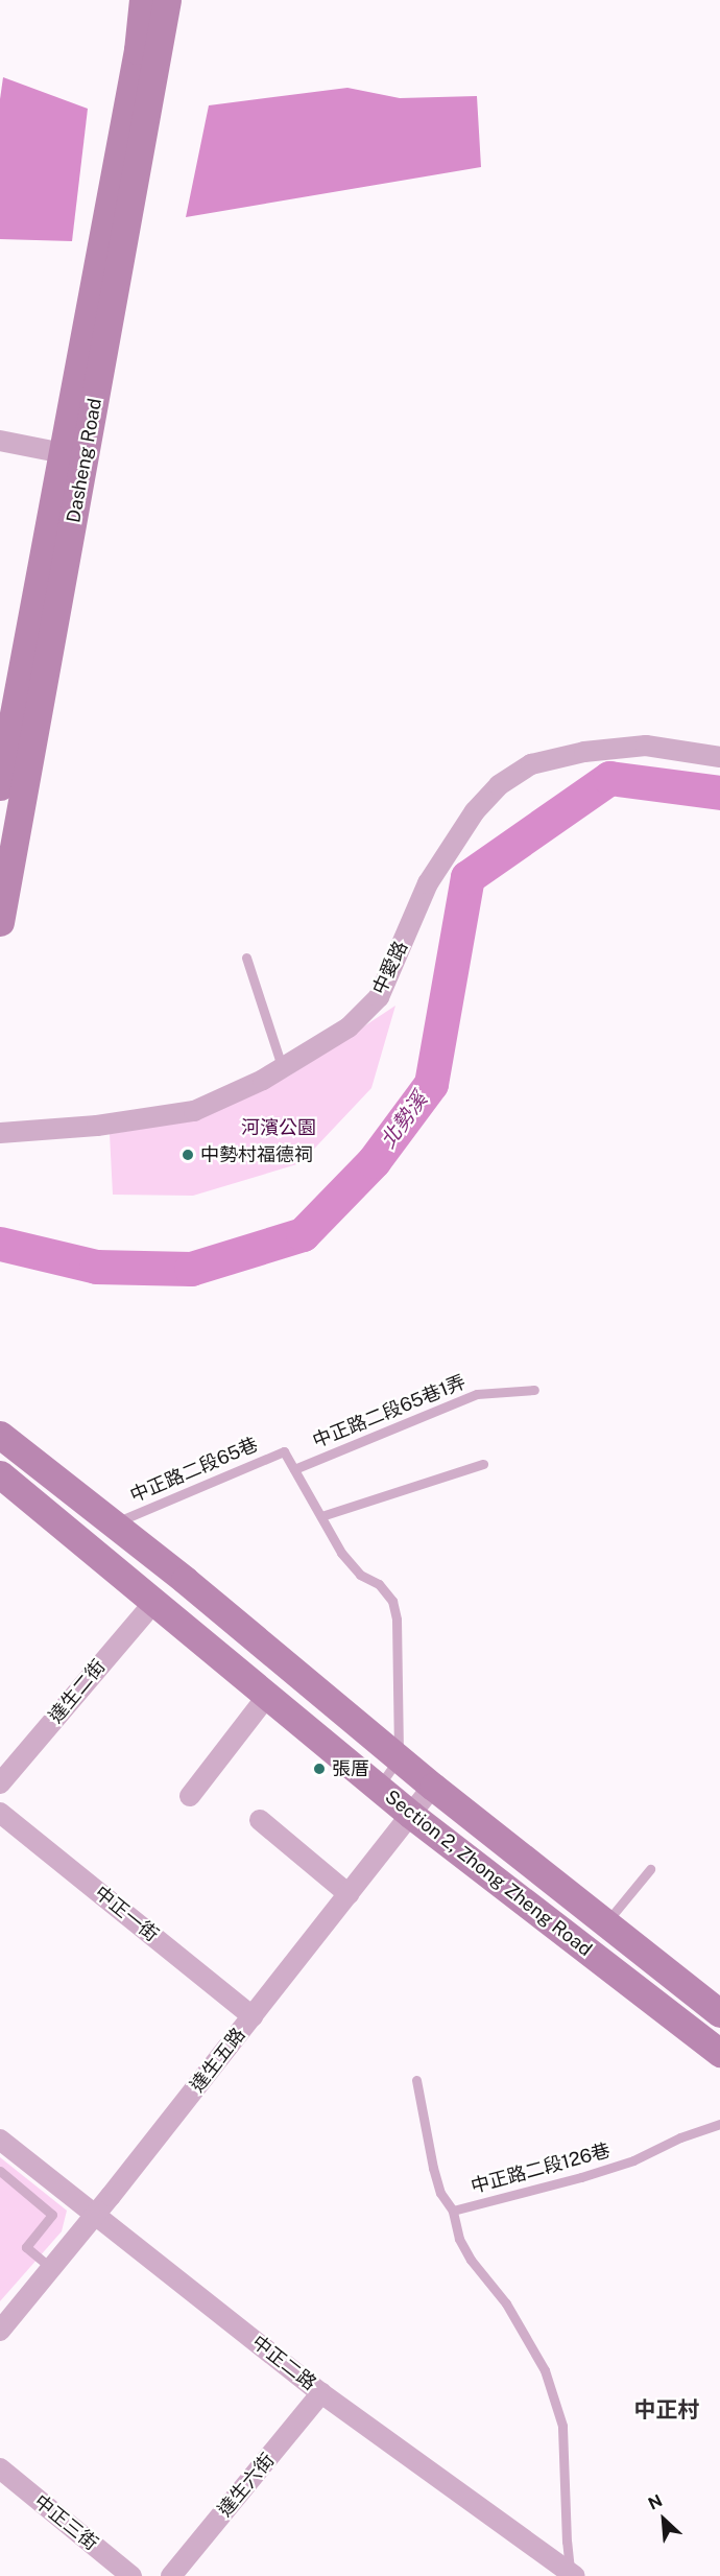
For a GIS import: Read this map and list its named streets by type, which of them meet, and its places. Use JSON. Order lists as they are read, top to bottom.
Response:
{
  "streets": {
    "main road": ["Dasheng Road", "Section 2, Zhong Zheng Road"],
    "street": [
      "中愛路",
      "達生二街",
      "中正一街",
      "達生五路",
      "中正二路",
      "達生六街",
      "中正三街"
    ],
    "lane": ["中正路二段65巷1弄", "中正路二段65巷", "中正路二段126巷"]
  },
  "crossings": [
    ["中正路二段65巷1弄", "中正路二段65巷"],
    ["中正路二段65巷", "Section 2, Zhong Zheng Road"],
    ["達生二街", "Section 2, Zhong Zheng Road"],
    ["Section 2, Zhong Zheng Road", "達生五路"],
    ["中正一街", "達生五路"],
    ["達生五路", "中正二路"],
    ["中正路二段126巷", "中正二路"],
    ["中正二路", "達生六街"]
  ],
  "districts": ["中正村"],
  "water": ["北勢溪"],
  "parks": ["河濱公園"],
  "places": ["中勢村福德祠", "張厝"],
  "north": "top left"
}
